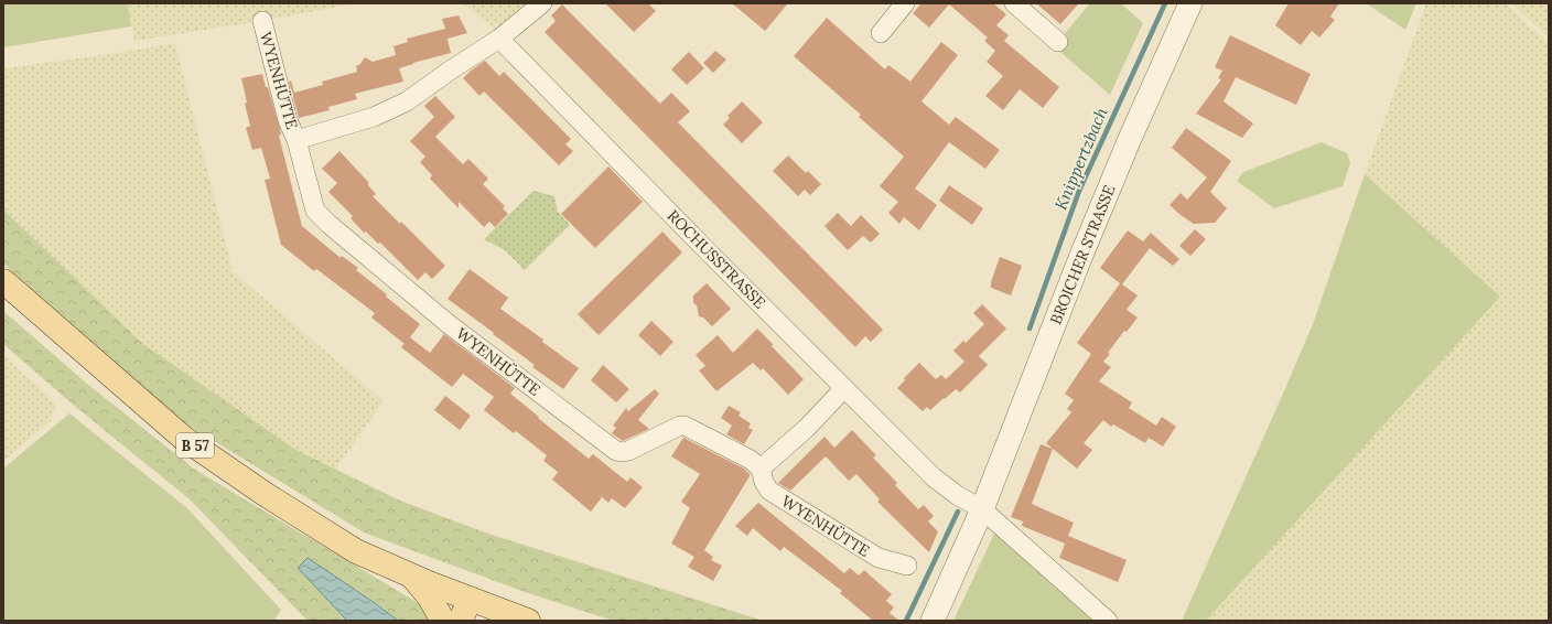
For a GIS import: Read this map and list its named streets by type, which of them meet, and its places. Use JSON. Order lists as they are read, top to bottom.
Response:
{
  "streets": {
    "main road": ["B 57"],
    "street": ["WYENHÜTTE", "BROICHER STRASSE", "ROCHUSSTRASSE"]
  },
  "crossings": [
    ["WYENHÜTTE", "ROCHUSSTRASSE"],
    ["BROICHER STRASSE", "ROCHUSSTRASSE"]
  ],
  "water": ["Knippertzbach"]
}
